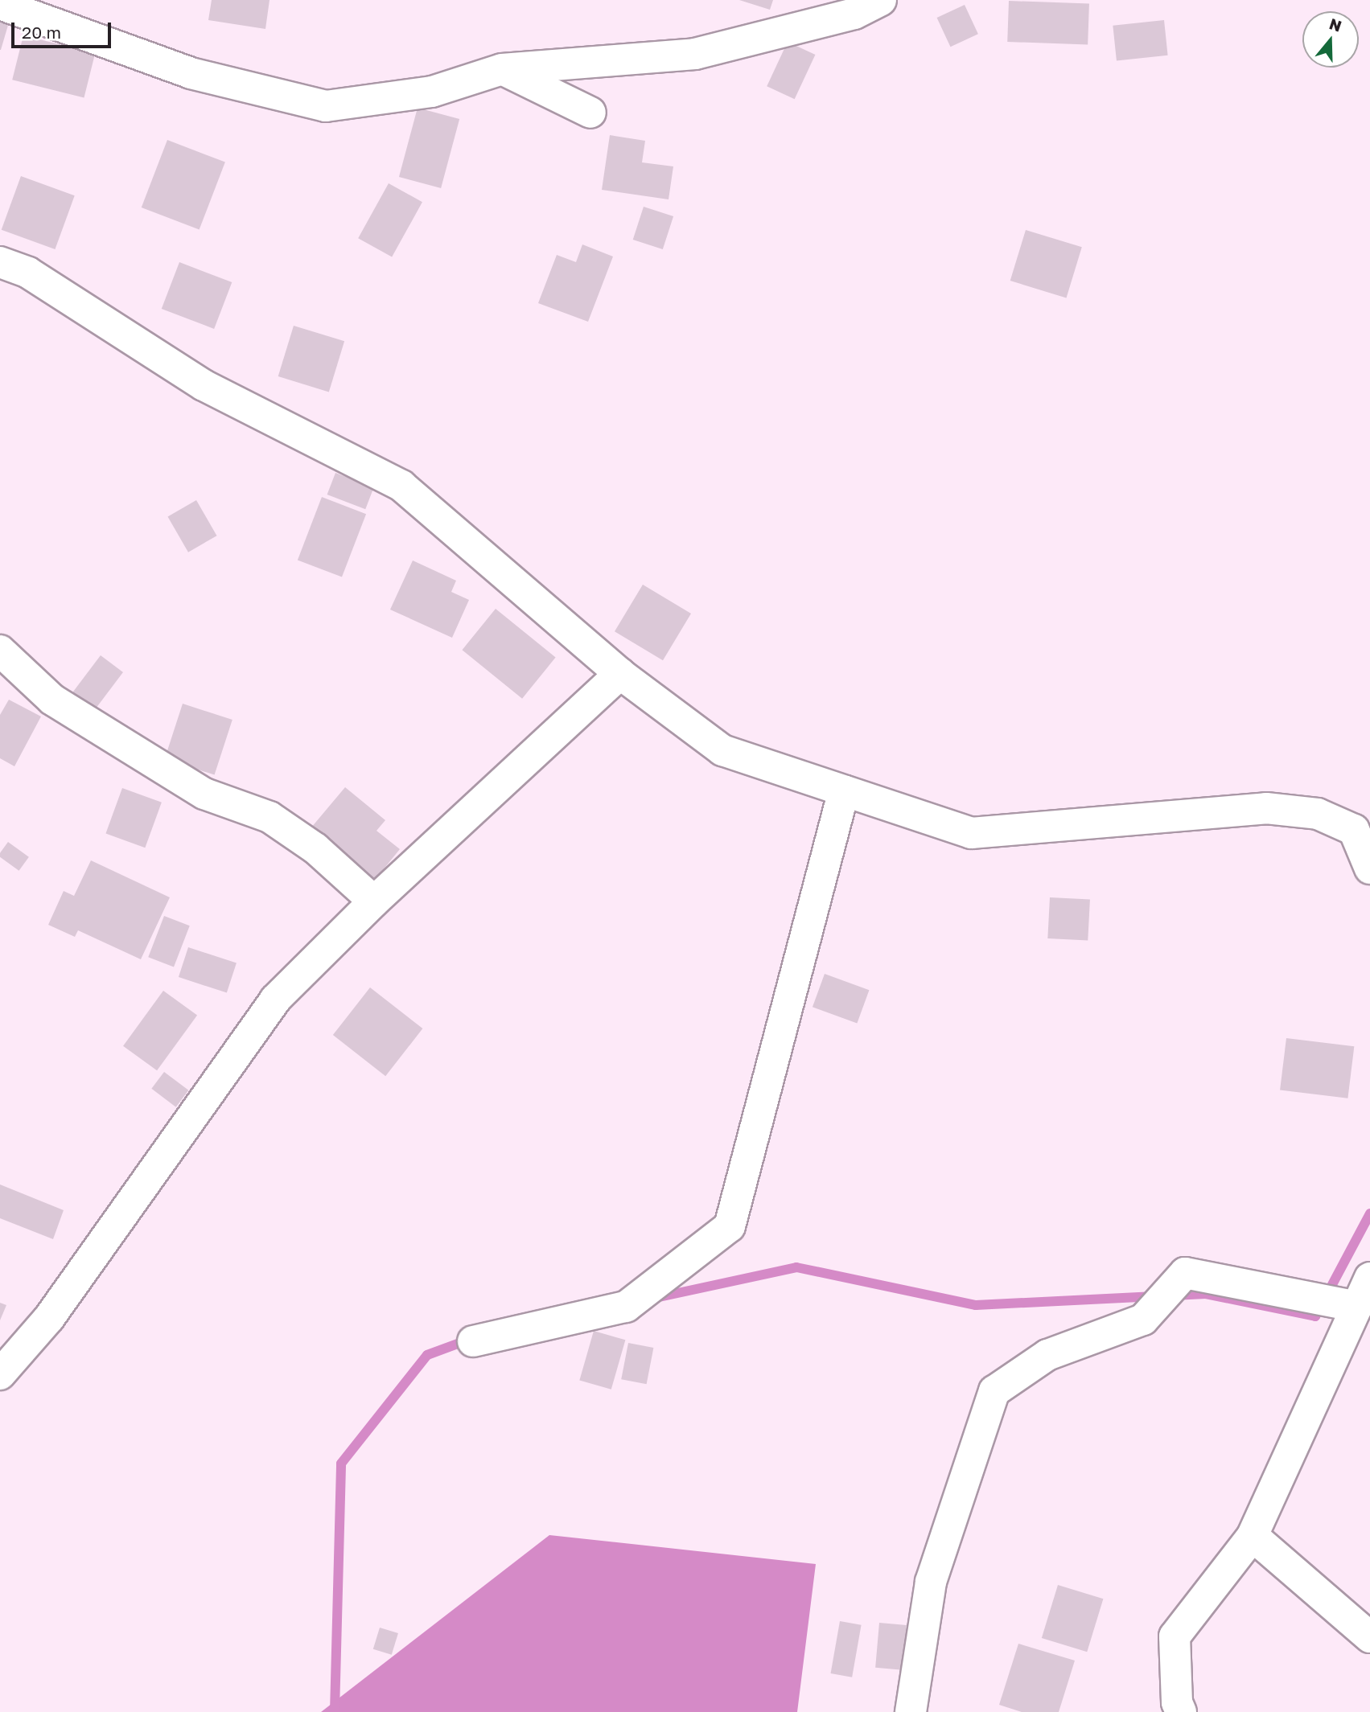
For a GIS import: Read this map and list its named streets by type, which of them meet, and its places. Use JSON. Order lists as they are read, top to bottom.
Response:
{
  "scale_bar": "20 m",
  "north": "top"
}
